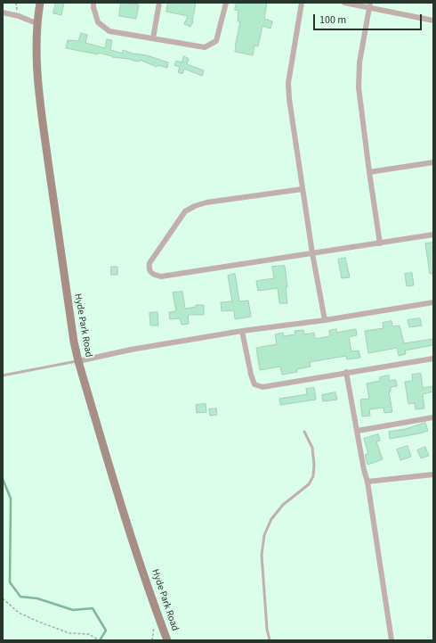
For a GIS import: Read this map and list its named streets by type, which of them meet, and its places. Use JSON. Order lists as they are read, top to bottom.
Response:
{
  "streets": {
    "street": ["Hyde Park Road"]
  },
  "scale_bar": "100 m"
}
